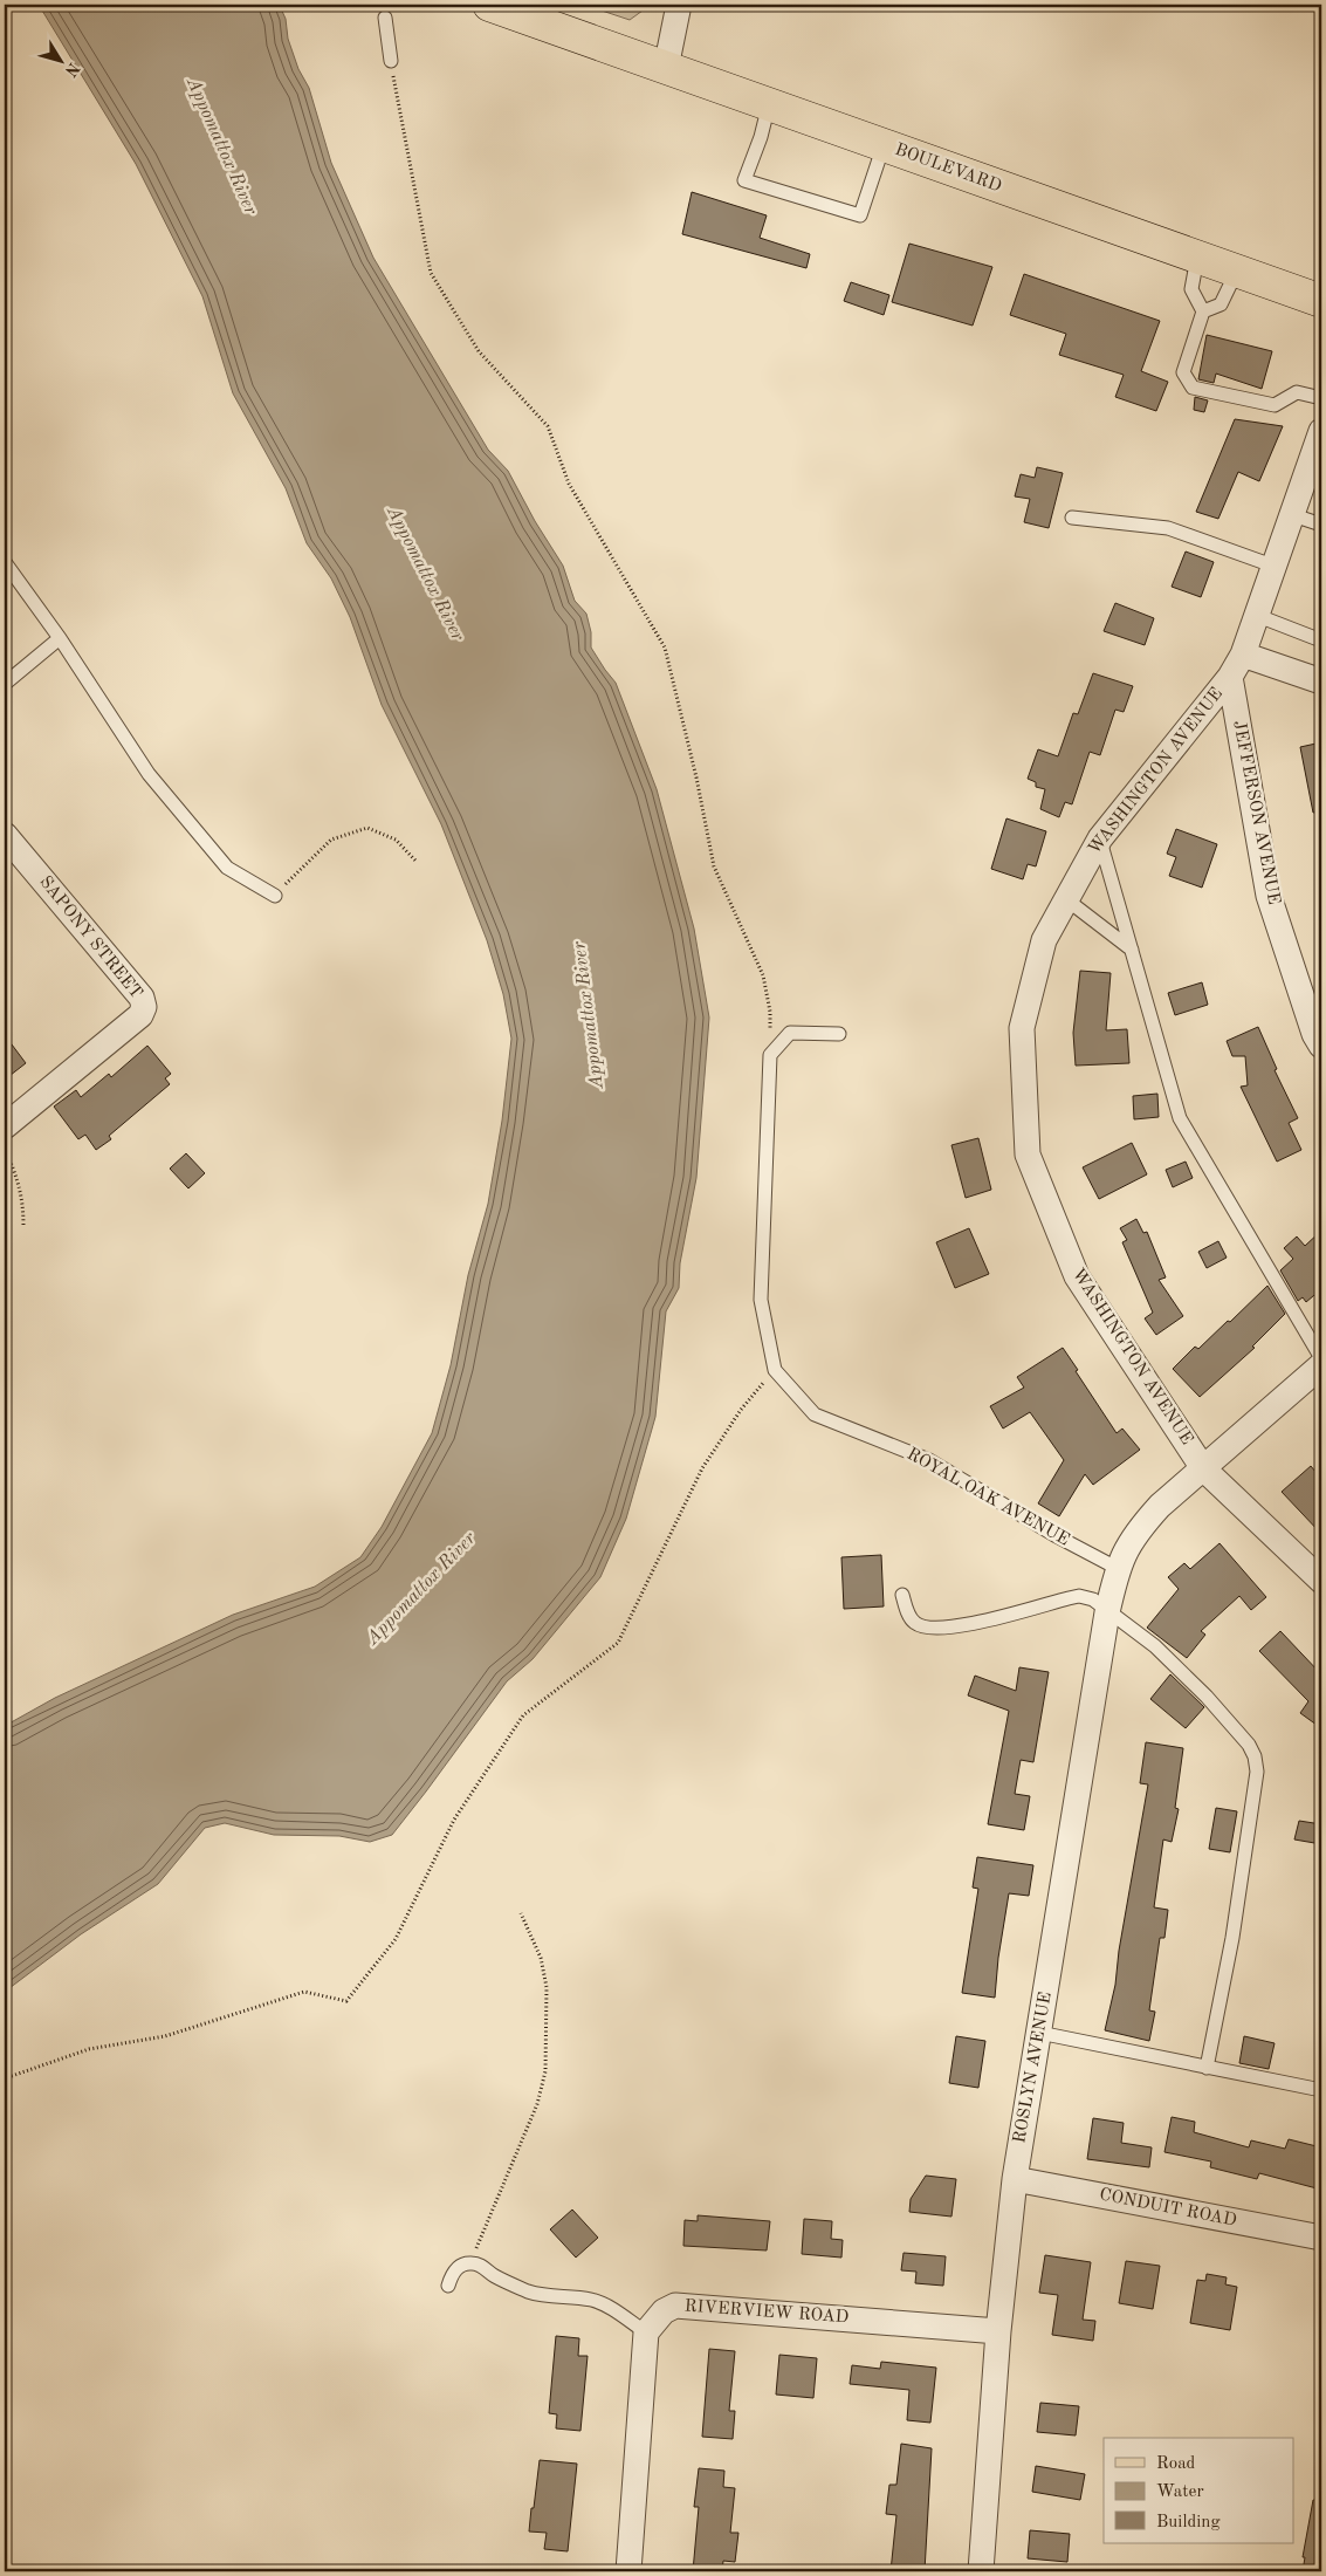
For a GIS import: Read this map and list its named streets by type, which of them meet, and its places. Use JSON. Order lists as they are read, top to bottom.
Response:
{
  "streets": {
    "main road": ["BOULEVARD"],
    "street": [
      "WASHINGTON AVENUE",
      "JEFFERSON AVENUE",
      "SAPONY STREET",
      "ROSLYN AVENUE",
      "CONDUIT ROAD",
      "RIVERVIEW ROAD"
    ],
    "lane": ["ROYAL OAK AVENUE"]
  },
  "crossings": [
    ["WASHINGTON AVENUE", "JEFFERSON AVENUE"],
    ["ROYAL OAK AVENUE", "ROSLYN AVENUE"],
    ["ROSLYN AVENUE", "CONDUIT ROAD"],
    ["ROSLYN AVENUE", "RIVERVIEW ROAD"]
  ],
  "water": ["Appomattox River"],
  "legend": ["Road", "Water", "Building"],
  "north": "bottom right"
}
